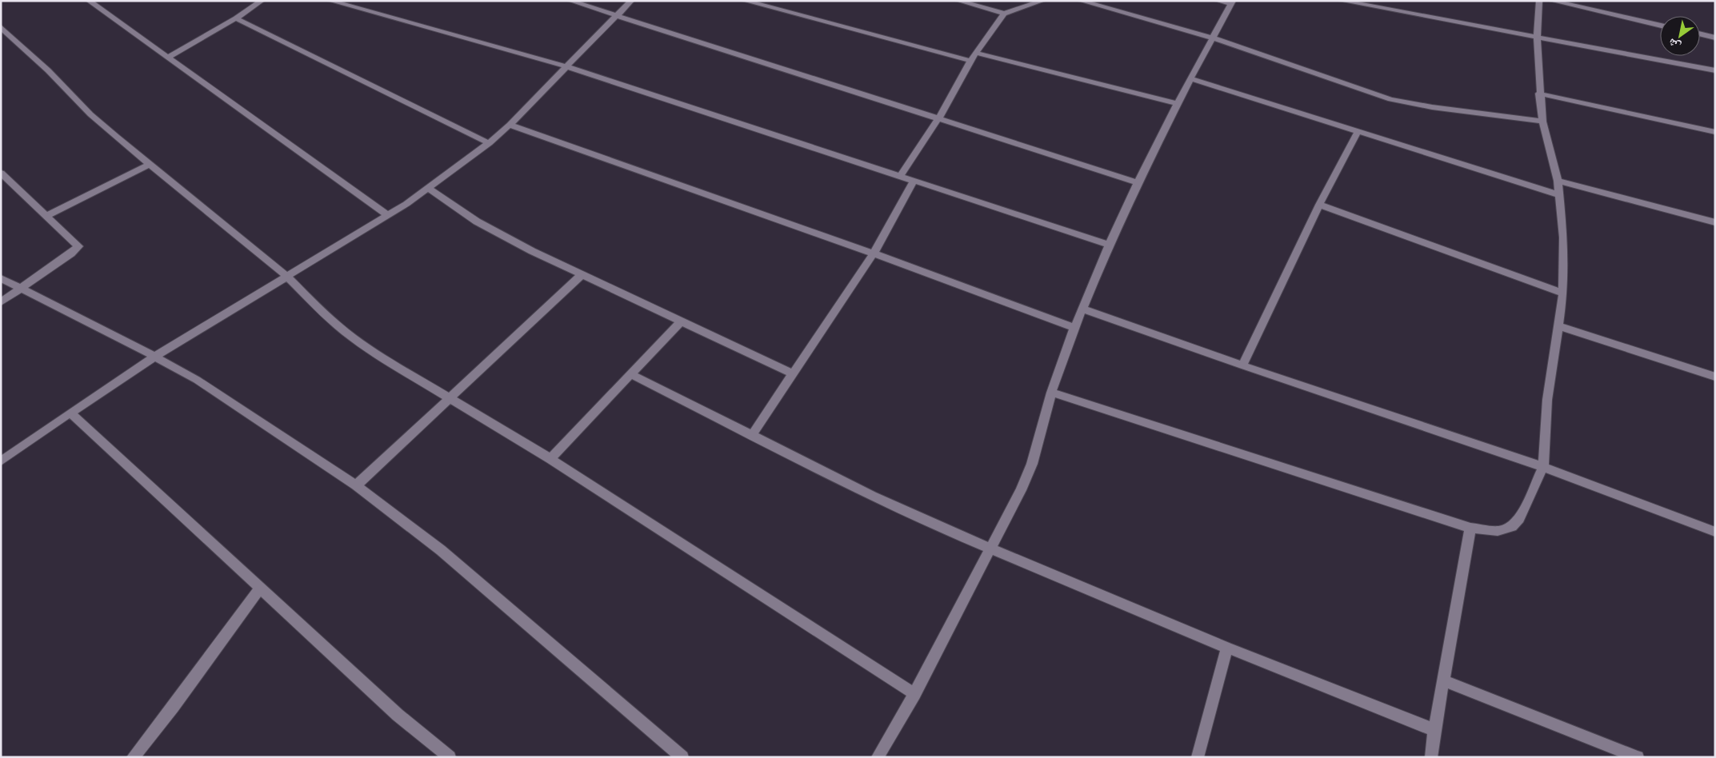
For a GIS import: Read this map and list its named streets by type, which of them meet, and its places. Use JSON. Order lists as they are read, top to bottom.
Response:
{
  "north": "bottom left"
}
